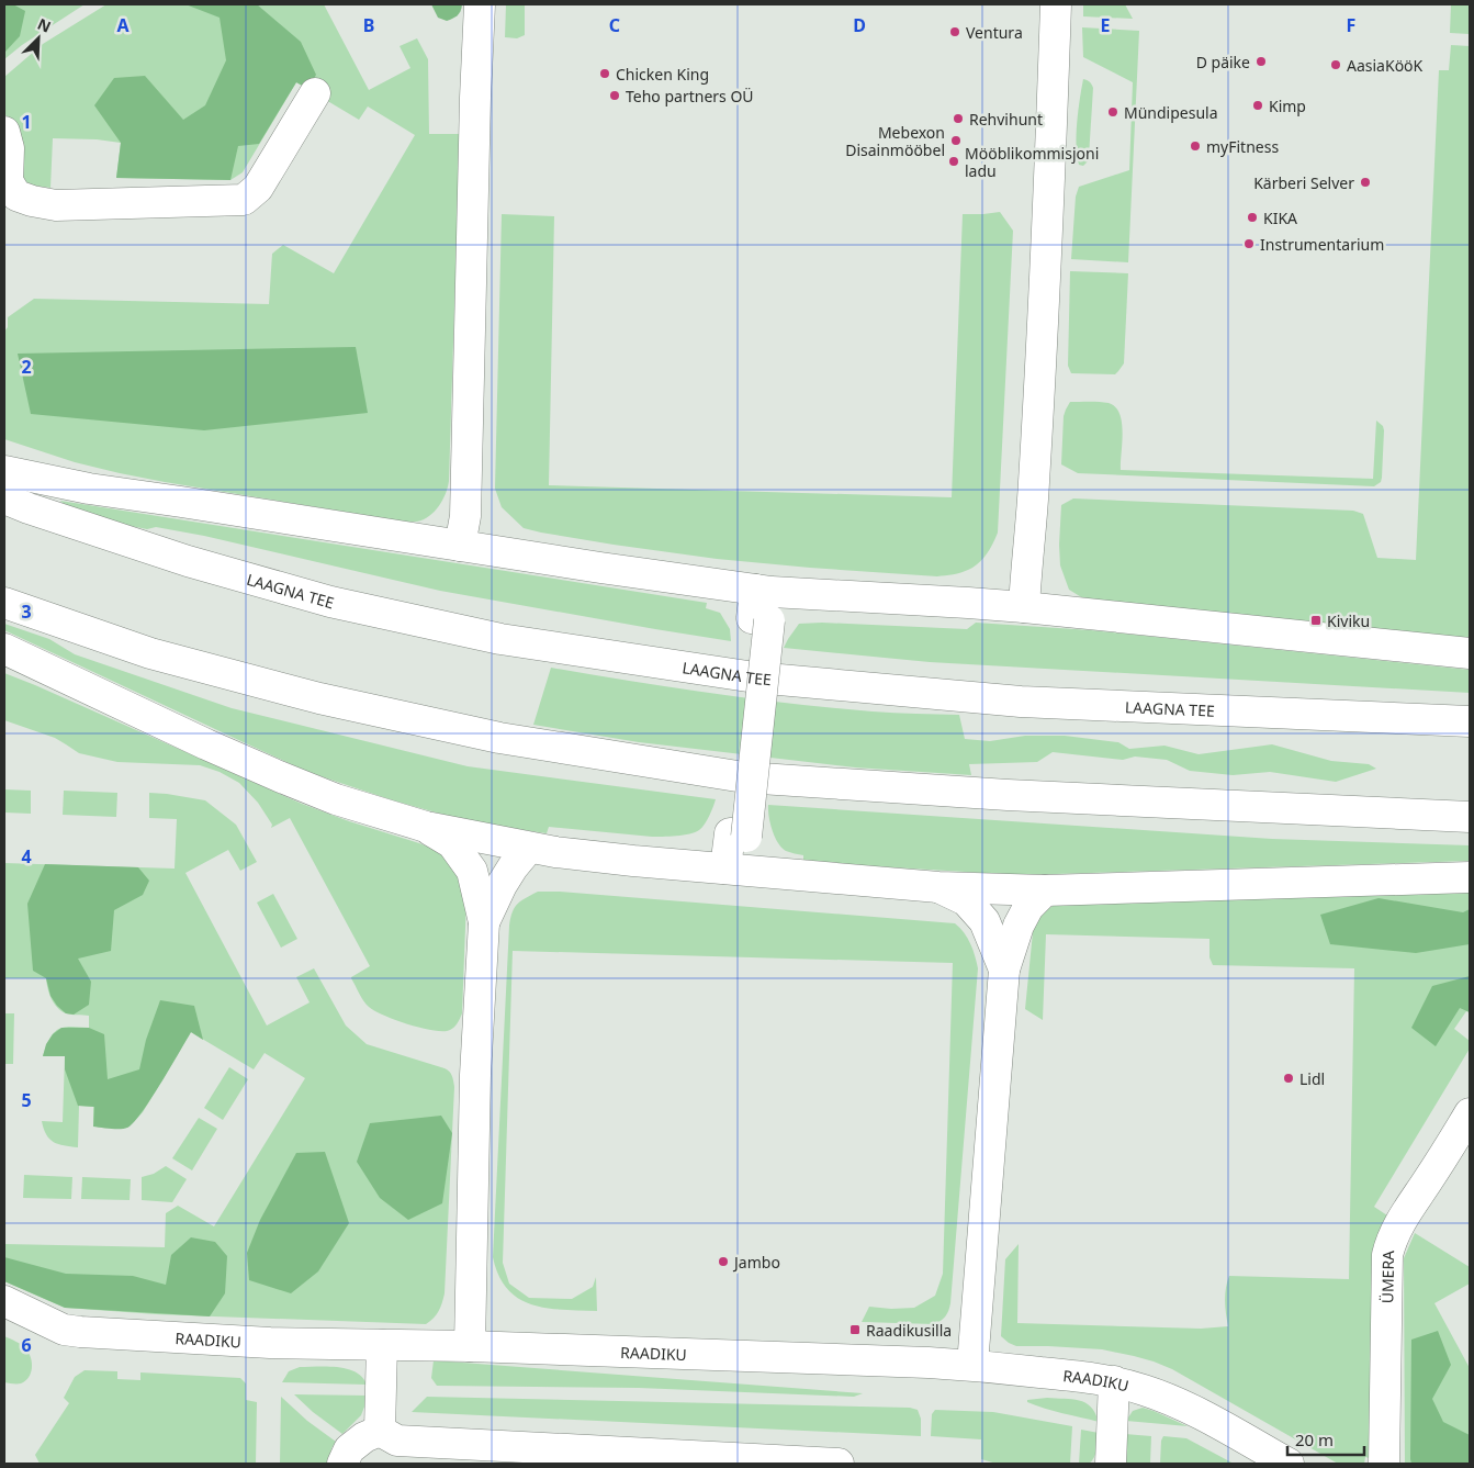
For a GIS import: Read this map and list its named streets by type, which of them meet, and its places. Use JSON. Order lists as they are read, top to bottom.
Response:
{
  "streets": {
    "street": ["LAAGNA TEE", "ÜMERA", "RAADIKU"]
  },
  "places": {
    "other": [
      "Ventura",
      "D päike",
      "AasiaKööK",
      "Chicken King",
      "Teho partners OÜ",
      "Kimp",
      "Mündipesula",
      "Rehvihunt",
      "Mebexon Disainmööbel",
      "myFitness",
      "Mööblikommisjoni ladu",
      "Kärberi Selver",
      "KIKA",
      "Instrumentarium",
      "Lidl",
      "Jambo"
    ],
    "transit": ["Kiviku", "Raadikusilla"]
  },
  "scale_bar": "20 m",
  "north": "top right",
  "grid": {
    "columns": [
      "A",
      "B",
      "C",
      "D",
      "E",
      "F"
    ],
    "rows": [
      "1",
      "2",
      "3",
      "4",
      "5",
      "6"
    ]
  }
}
